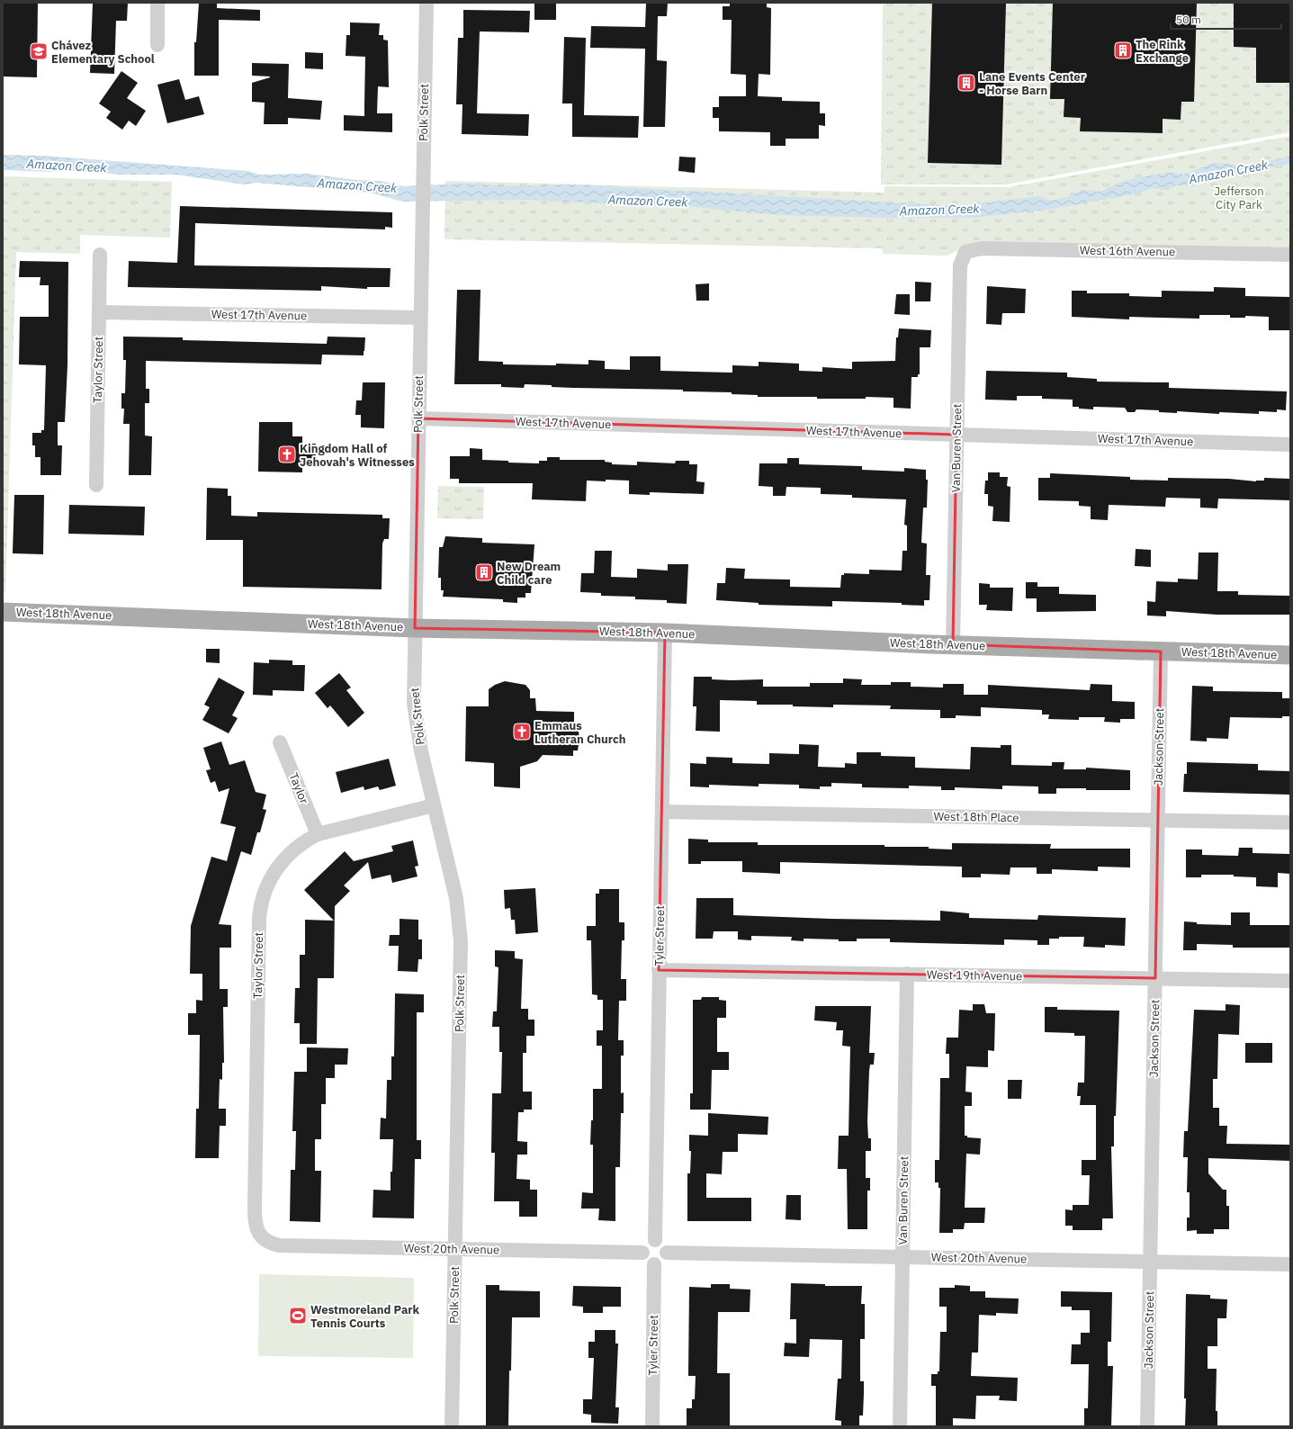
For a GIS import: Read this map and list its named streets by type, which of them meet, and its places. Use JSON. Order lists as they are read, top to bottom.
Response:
{
  "streets": {
    "main road": ["West 18th Avenue"],
    "street": [
      "Polk Street",
      "West 16th Avenue",
      "West 17th Avenue",
      "Taylor Street",
      "Van Buren Street",
      "Jackson Street",
      "Taylor",
      "West 18th Place",
      "Tyler Street",
      "West 19th Avenue",
      "West 20th Avenue"
    ]
  },
  "crossings": [
    ["Polk Street", "West 17th Avenue"],
    ["Polk Street", "Taylor Street"],
    ["Polk Street", "West 18th Avenue"],
    ["Polk Street", "West 20th Avenue"],
    ["West 16th Avenue", "Van Buren Street"],
    ["West 17th Avenue", "Taylor Street"],
    ["West 17th Avenue", "Van Buren Street"],
    ["Taylor Street", "Taylor"],
    ["Taylor Street", "West 20th Avenue"],
    ["Van Buren Street", "West 18th Avenue"],
    ["Van Buren Street", "West 19th Avenue"],
    ["Van Buren Street", "West 20th Avenue"],
    ["West 18th Avenue", "Jackson Street"],
    ["West 18th Avenue", "Tyler Street"],
    ["Jackson Street", "West 18th Place"],
    ["Jackson Street", "West 19th Avenue"],
    ["Jackson Street", "West 20th Avenue"],
    ["West 18th Place", "Tyler Street"],
    ["Tyler Street", "West 19th Avenue"],
    ["Tyler Street", "West 20th Avenue"]
  ],
  "water": ["Amazon Creek"],
  "parks": ["Jefferson City Park"],
  "places": {
    "building": ["The Rink Exchange", "Lane Events Center - Horse Barn", "New Dream Child care"],
    "school or university": ["Chávez Elementary School"],
    "church": ["Kingdom Hall of Jehovah's Witnesses", "Emmaus Lutheran Church"],
    "sports": ["Westmoreland Park Tennis Courts"]
  },
  "scale_bar": "50 m"
}
